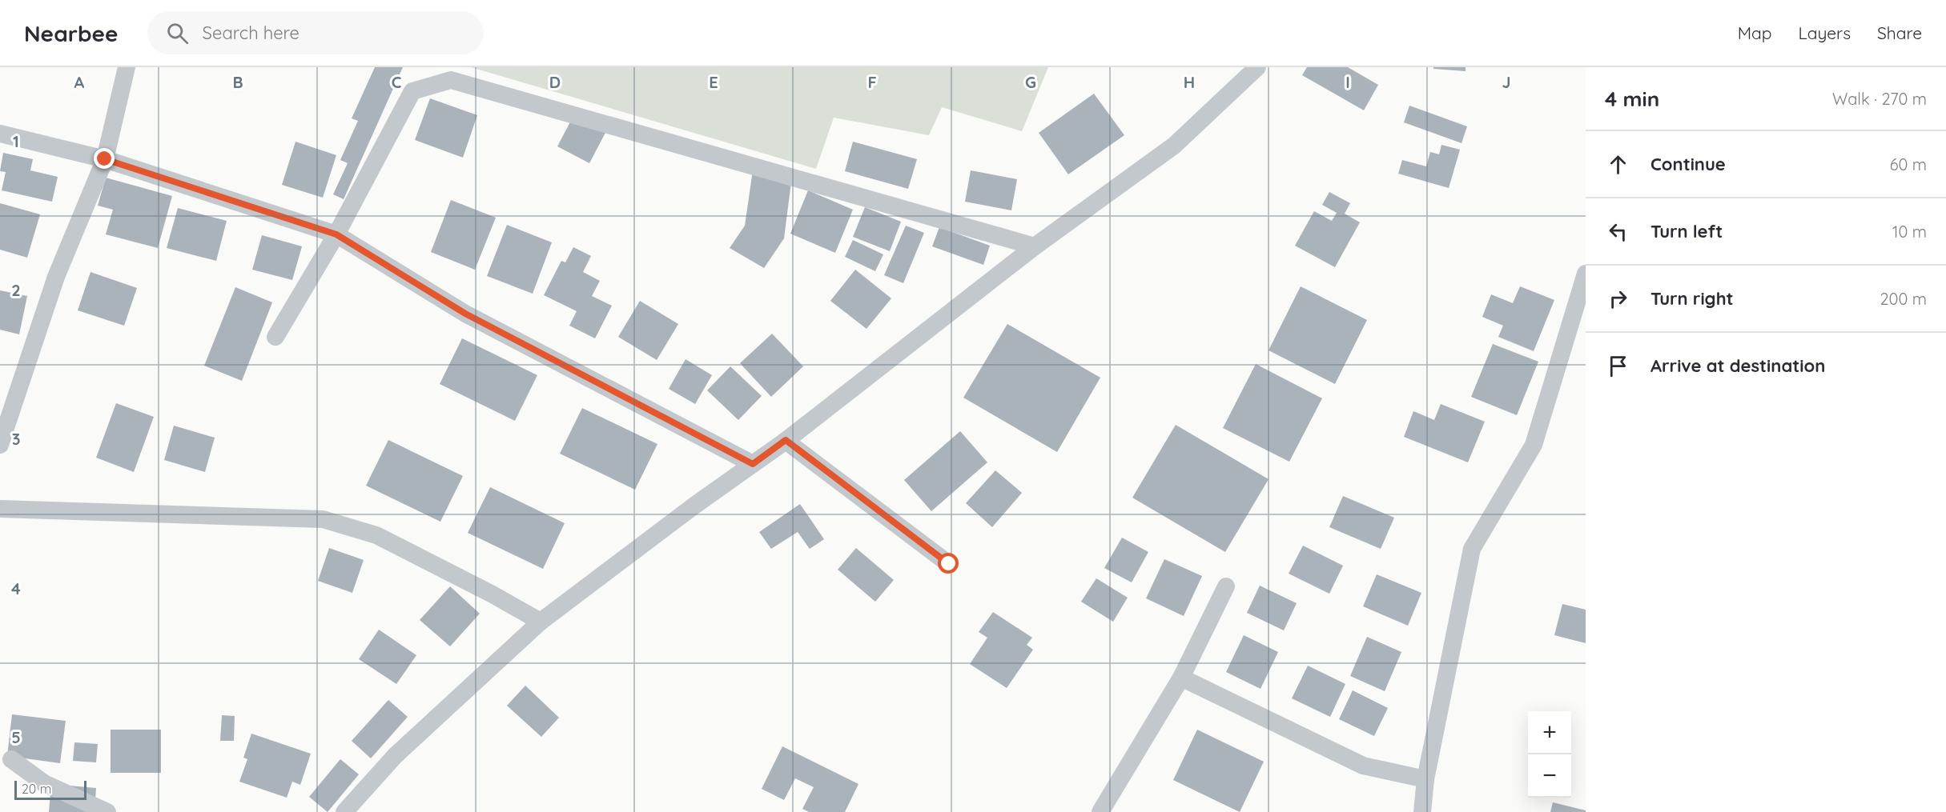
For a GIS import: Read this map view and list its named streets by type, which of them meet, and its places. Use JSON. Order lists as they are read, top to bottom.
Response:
{
  "scale_bar": "20 m",
  "page": {
    "header": "Nearbee",
    "search": "Search here",
    "nav": ["Map", "Layers", "Share"],
    "heading": ["4 min", "Walk · 270 m"],
    "list": [
      ["Continue", "60 m"],
      ["Turn left", "10 m"],
      ["Turn right", "200 m"],
      "Arrive at destination"
    ],
    "map_buttons": ["+", "−"],
    "scale": "20 m"
  },
  "grid": {
    "columns": [
      "A",
      "B",
      "C",
      "D",
      "E",
      "F",
      "G",
      "H",
      "I",
      "J"
    ],
    "rows": [
      "1",
      "2",
      "3",
      "4",
      "5"
    ]
  }
}
